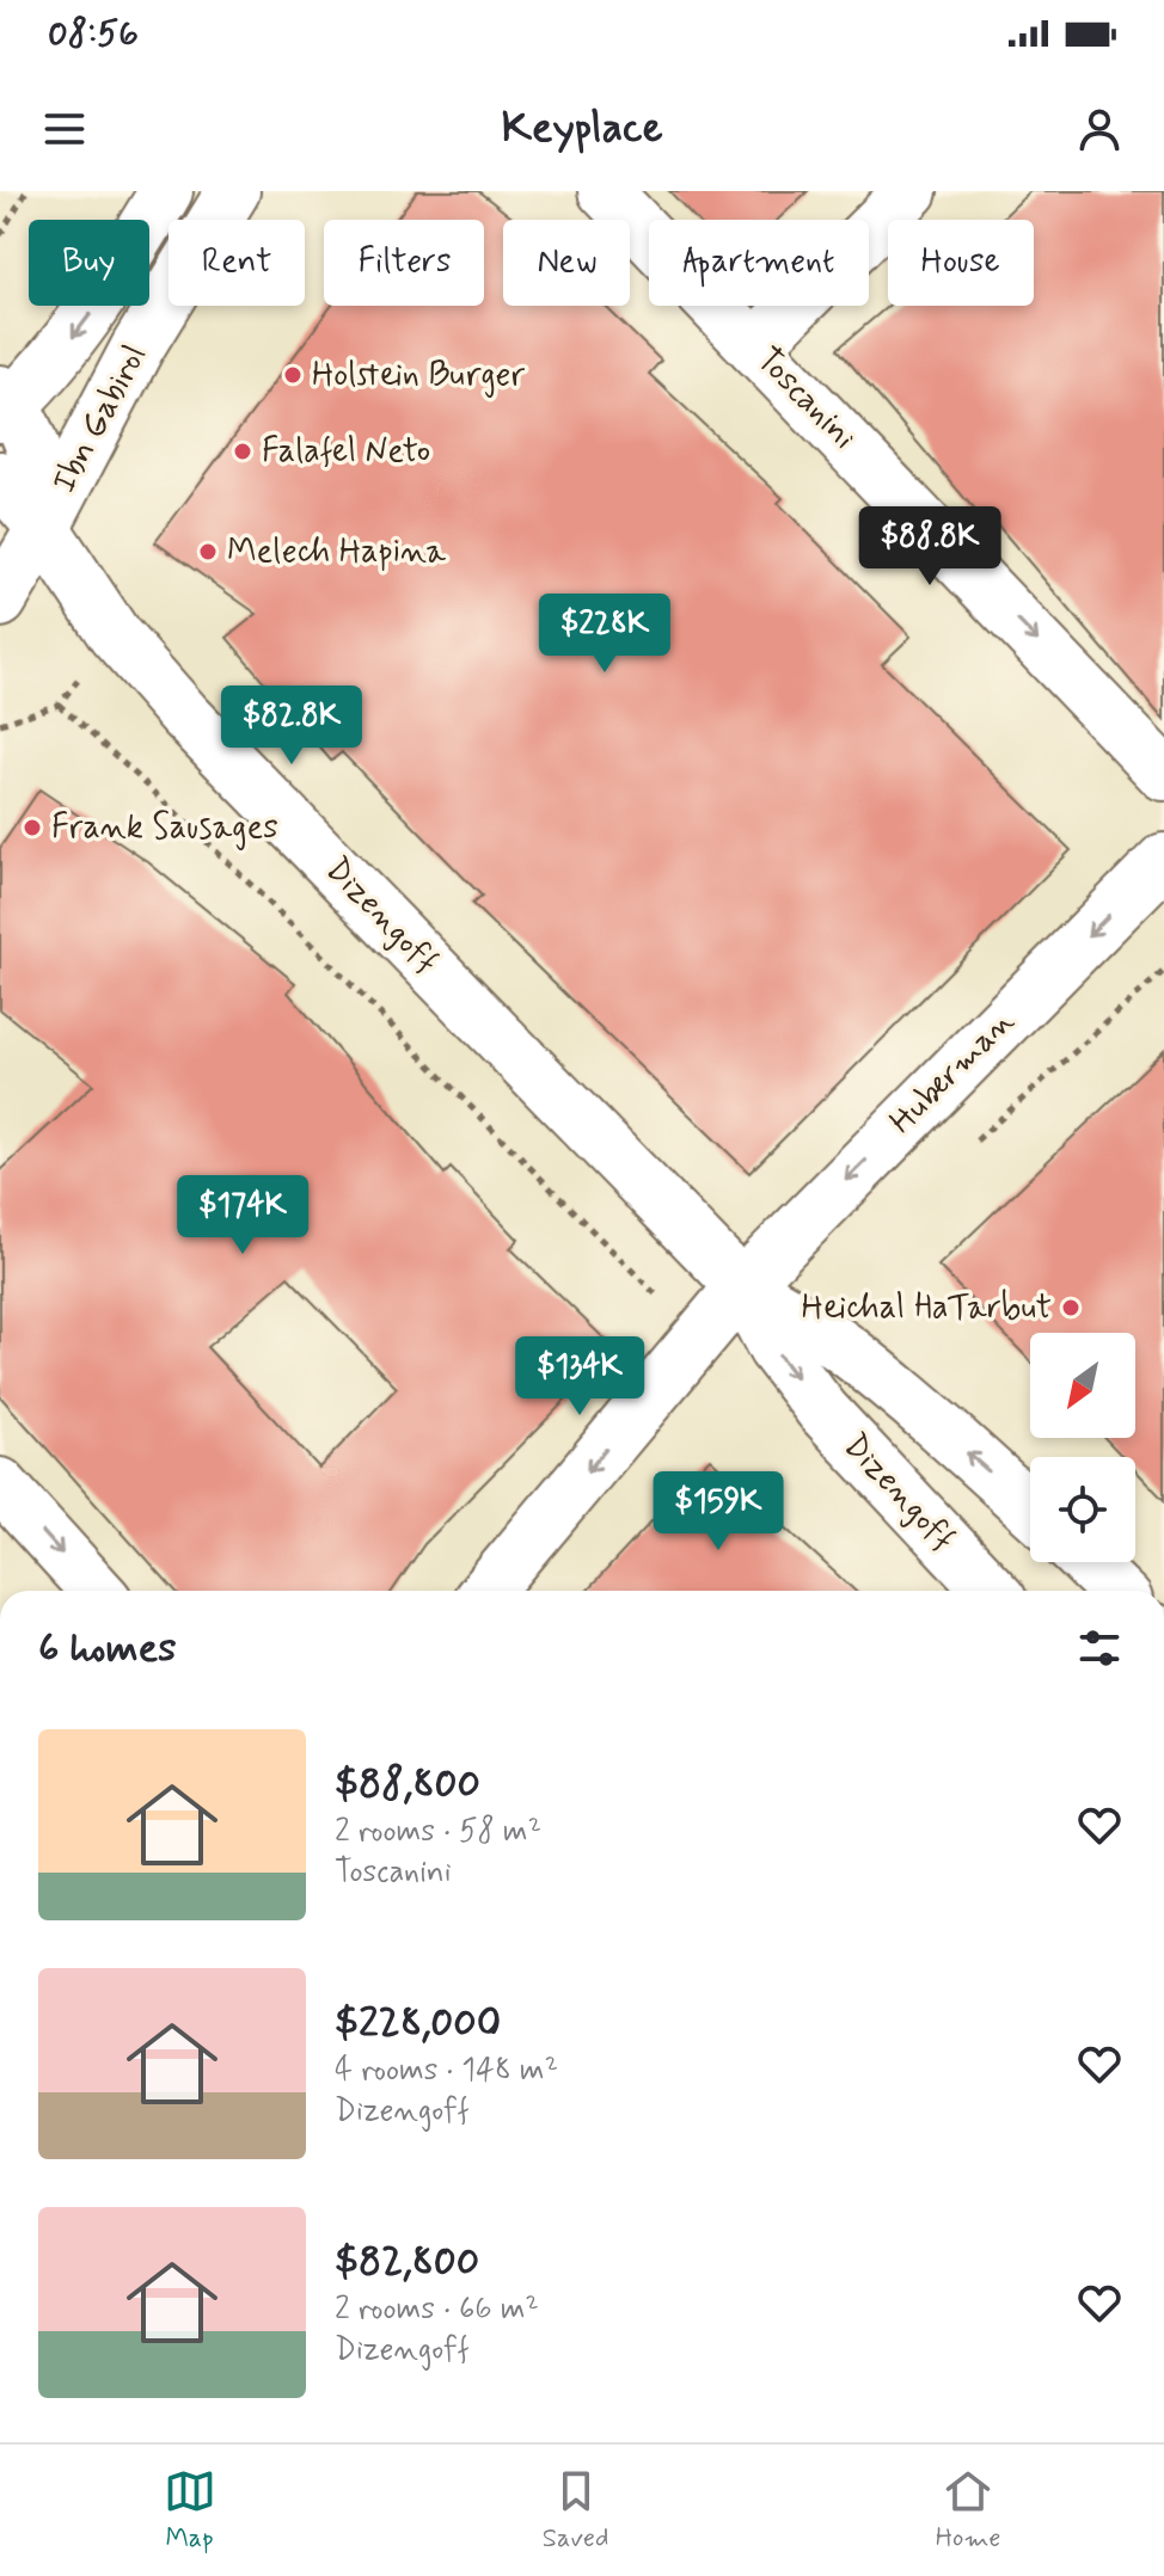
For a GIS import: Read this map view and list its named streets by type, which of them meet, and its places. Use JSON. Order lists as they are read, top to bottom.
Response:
{
  "streets": {
    "street": [
      "Toscanini",
      "Ibn Gabirol",
      "Dizengoff",
      "Huberman"
    ]
  },
  "crossings": [
    ["Ibn Gabirol", "Dizengoff"],
    ["Dizengoff", "Huberman"]
  ],
  "one_way": ["Toscanini", "Huberman"],
  "places": [
    "Holstein Burger",
    "Falafel Neto",
    "Melech Hapina",
    "Frank Sausages",
    "Heichal HaTarbut"
  ],
  "north": "bottom left",
  "page": {
    "status": "08:56",
    "header": "Keyplace",
    "chip": [
      "Buy",
      "Rent",
      "Filters",
      "New",
      "Apartment",
      "House"
    ],
    "price": [
      "$88.8K",
      "$228K",
      "$82.8K",
      "$174K",
      "$134K",
      "$159K"
    ],
    "heading": "6 homes",
    "list": [
      {
        "name": "$88,800",
        "note": "2 rooms · 58 m² · Toscanini"
      },
      {
        "name": "$228,000",
        "note": "4 rooms · 148 m² · Dizengoff"
      },
      {
        "name": "$82,800",
        "note": "2 rooms · 66 m² · Dizengoff"
      }
    ],
    "tabs": ["Map", "Saved", "Home"]
  }
}
